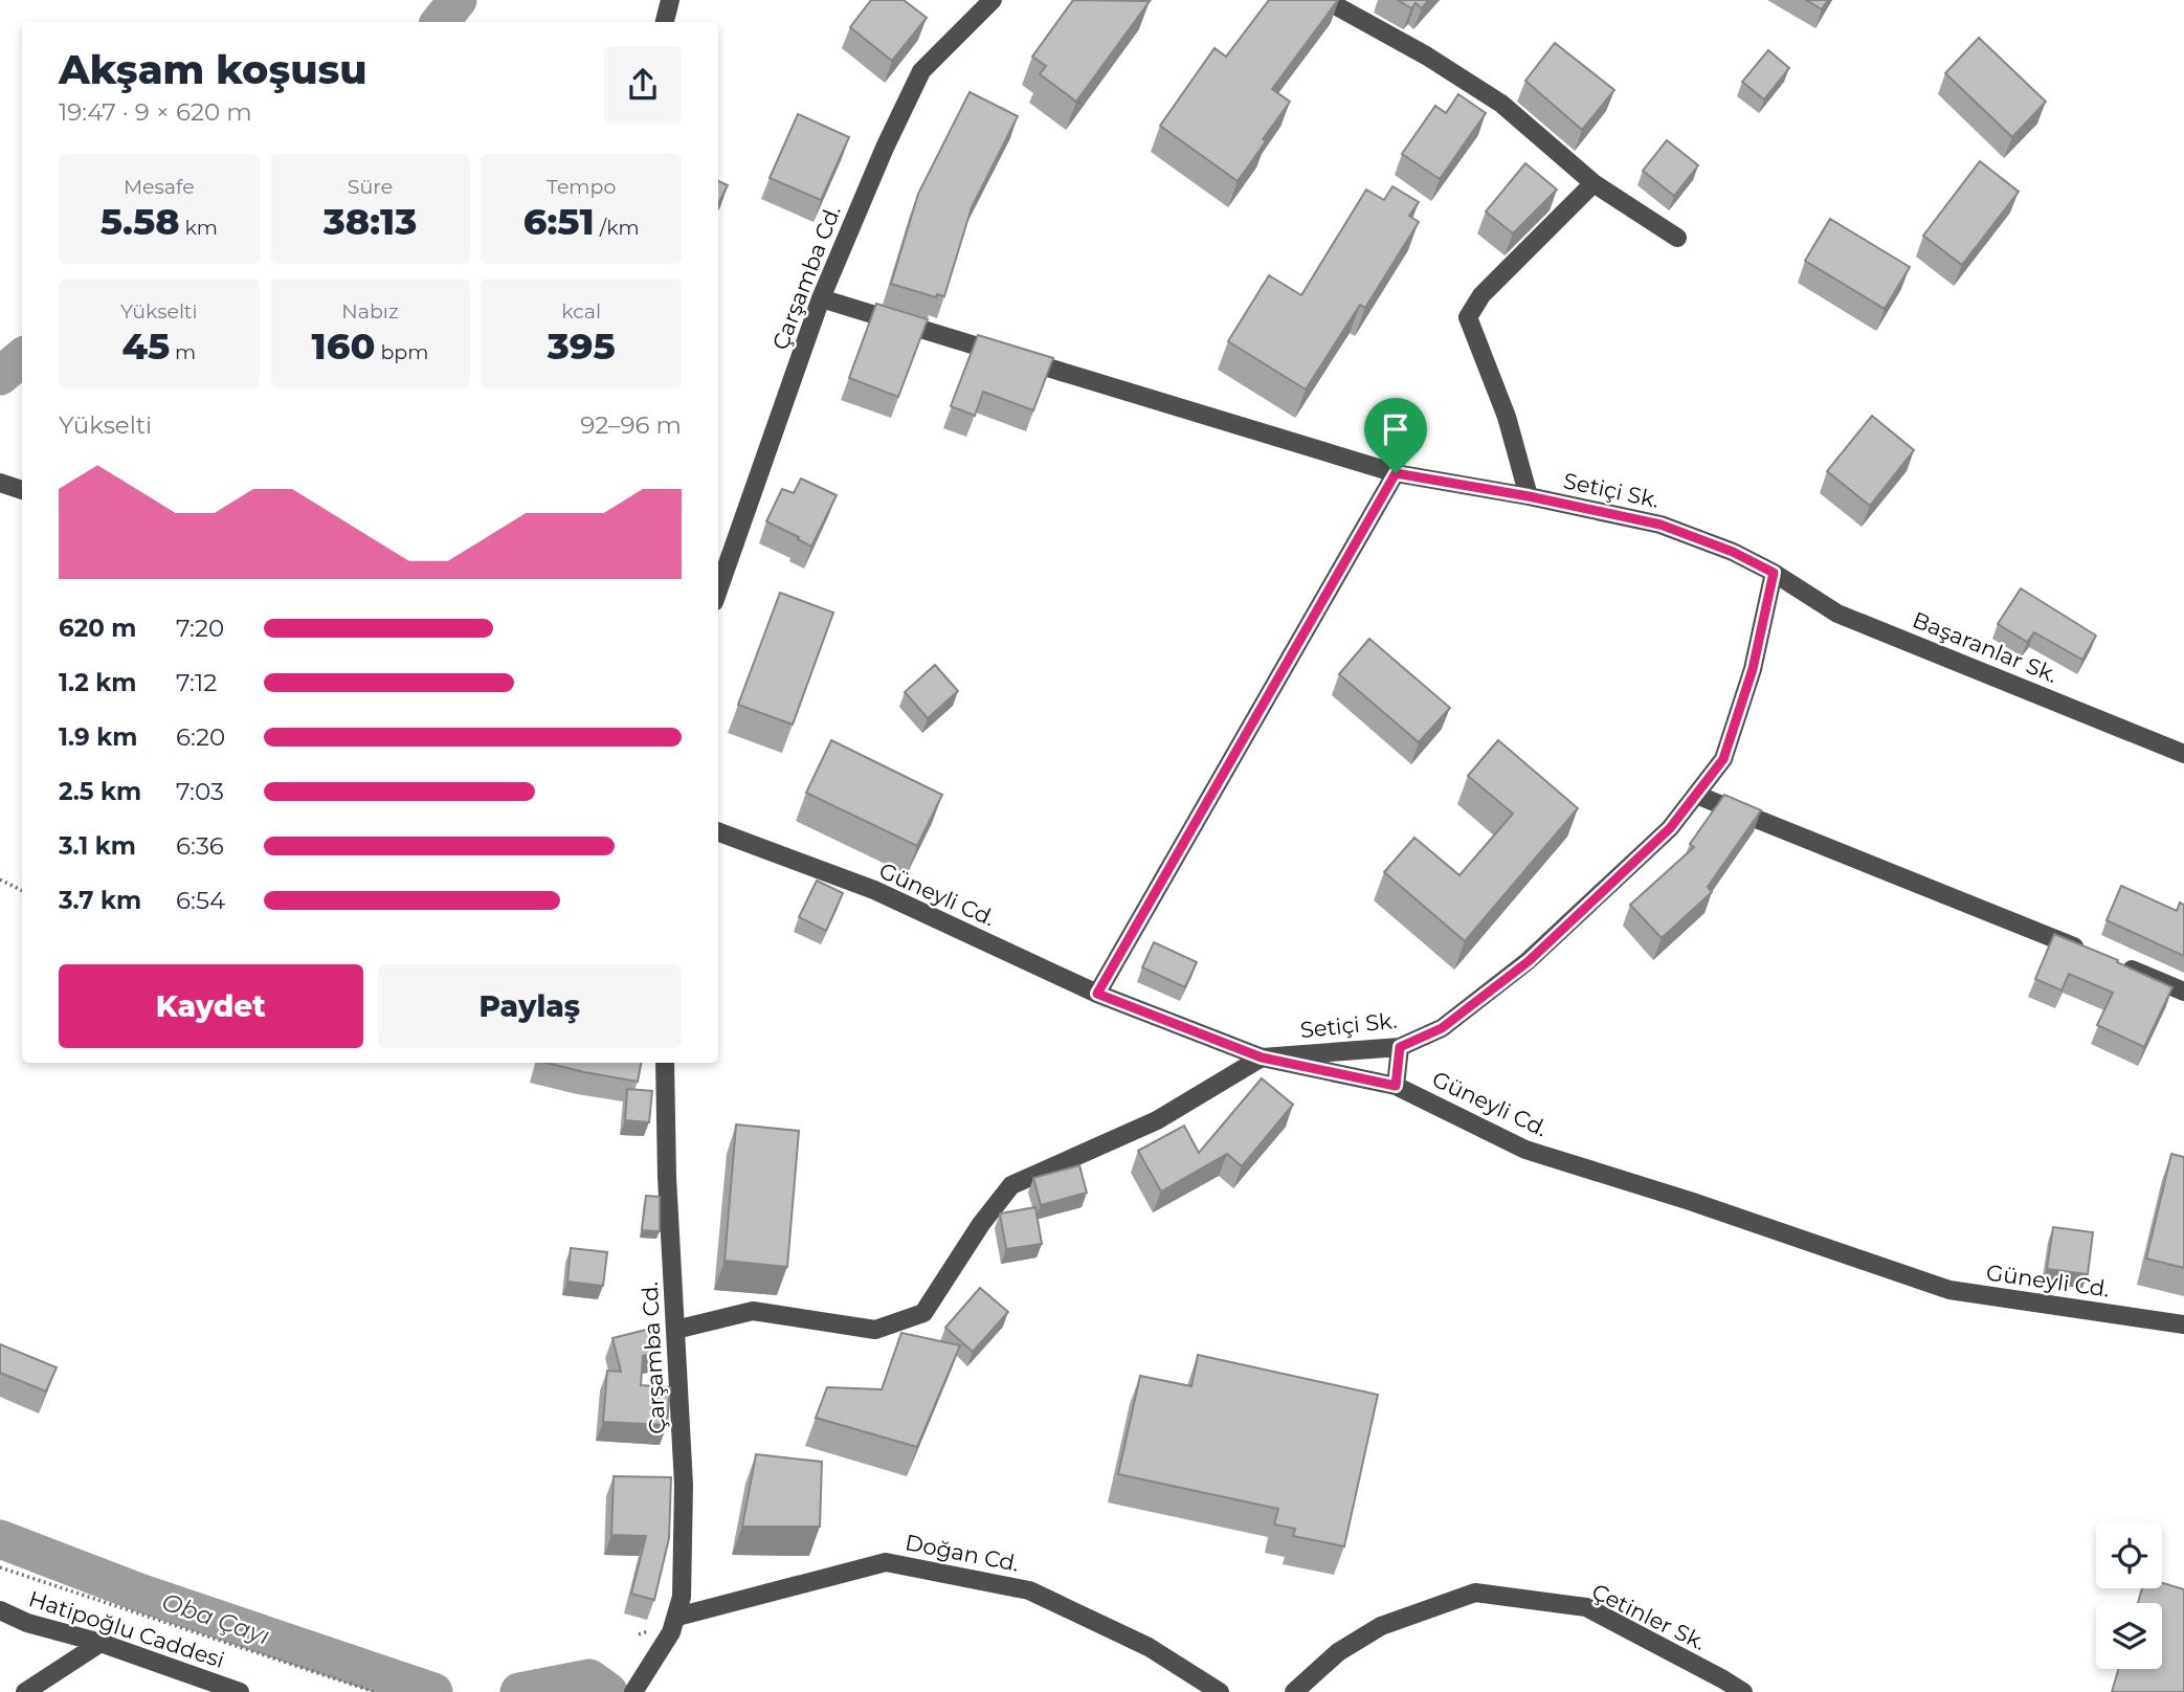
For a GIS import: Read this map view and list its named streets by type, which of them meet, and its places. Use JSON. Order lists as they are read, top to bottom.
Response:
{
  "streets": {
    "street": [
      "Çarşamba Cd.",
      "Setiçi Sk.",
      "Başaranlar Sk.",
      "Güneyli Cd.",
      "Doğan Cd.",
      "Çetinler Sk.",
      "Hatipoğlu Caddesi"
    ]
  },
  "crossings": [
    ["Çarşamba Cd.", "Setiçi Sk."],
    ["Çarşamba Cd.", "Doğan Cd."],
    ["Setiçi Sk.", "Başaranlar Sk."],
    ["Setiçi Sk.", "Güneyli Cd."]
  ],
  "water": ["Oba Çayı"],
  "page": {
    "heading": ["Akşam koşusu", "19:47 · 9 × 620 m"],
    "stats": [
      ["Mesafe", "5.58 km"],
      ["Süre", "38:13"],
      ["Tempo", "6:51 /km"],
      ["Yükselti", "45 m"],
      ["Nabız", "160 bpm"],
      ["kcal", "395"]
    ],
    "chart": ["Yükselti", "92–96 m"],
    "list": [
      {
        "name": "620 m",
        "note": "7:20"
      },
      {
        "name": "1.2 km",
        "note": "7:12"
      },
      {
        "name": "1.9 km",
        "note": "6:20"
      },
      {
        "name": "2.5 km",
        "note": "7:03"
      },
      {
        "name": "3.1 km",
        "note": "6:36"
      },
      {
        "name": "3.7 km",
        "note": "6:54"
      }
    ],
    "buttons": ["Kaydet", "Paylaş"]
  }
}
